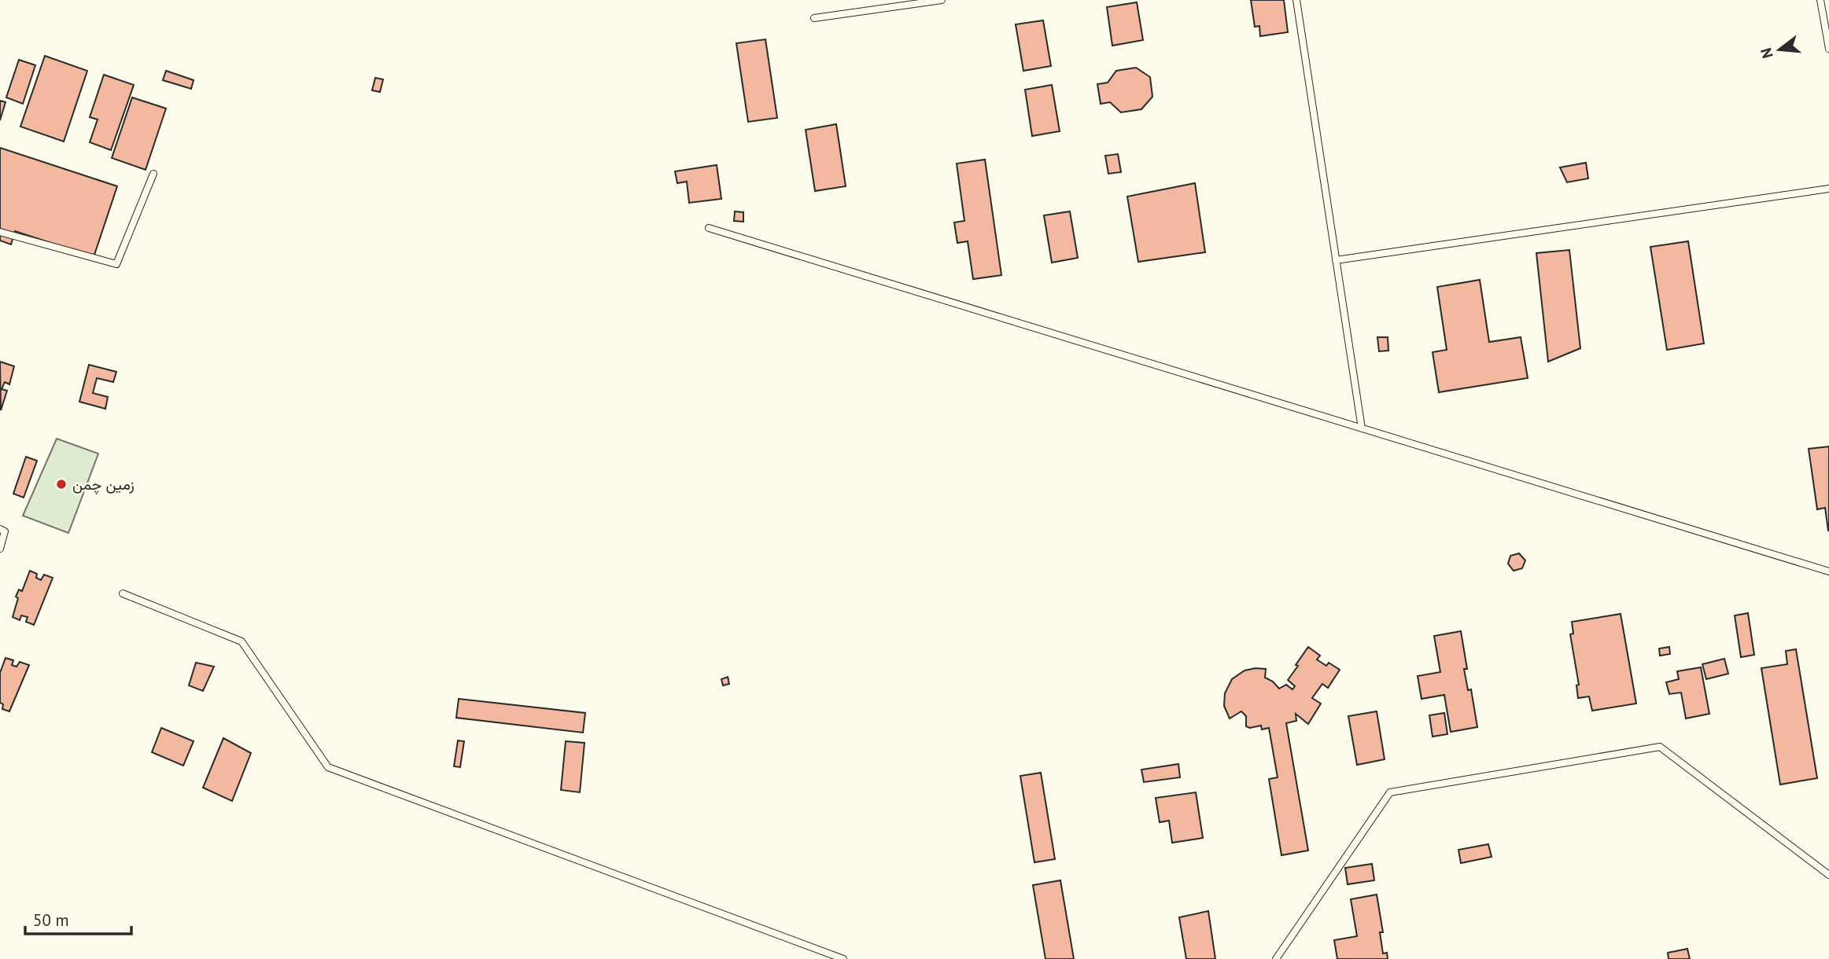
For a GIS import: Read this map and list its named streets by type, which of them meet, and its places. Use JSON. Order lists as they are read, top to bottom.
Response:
{
  "places": ["زمین چمن"],
  "scale_bar": "50 m",
  "north": "left"
}
